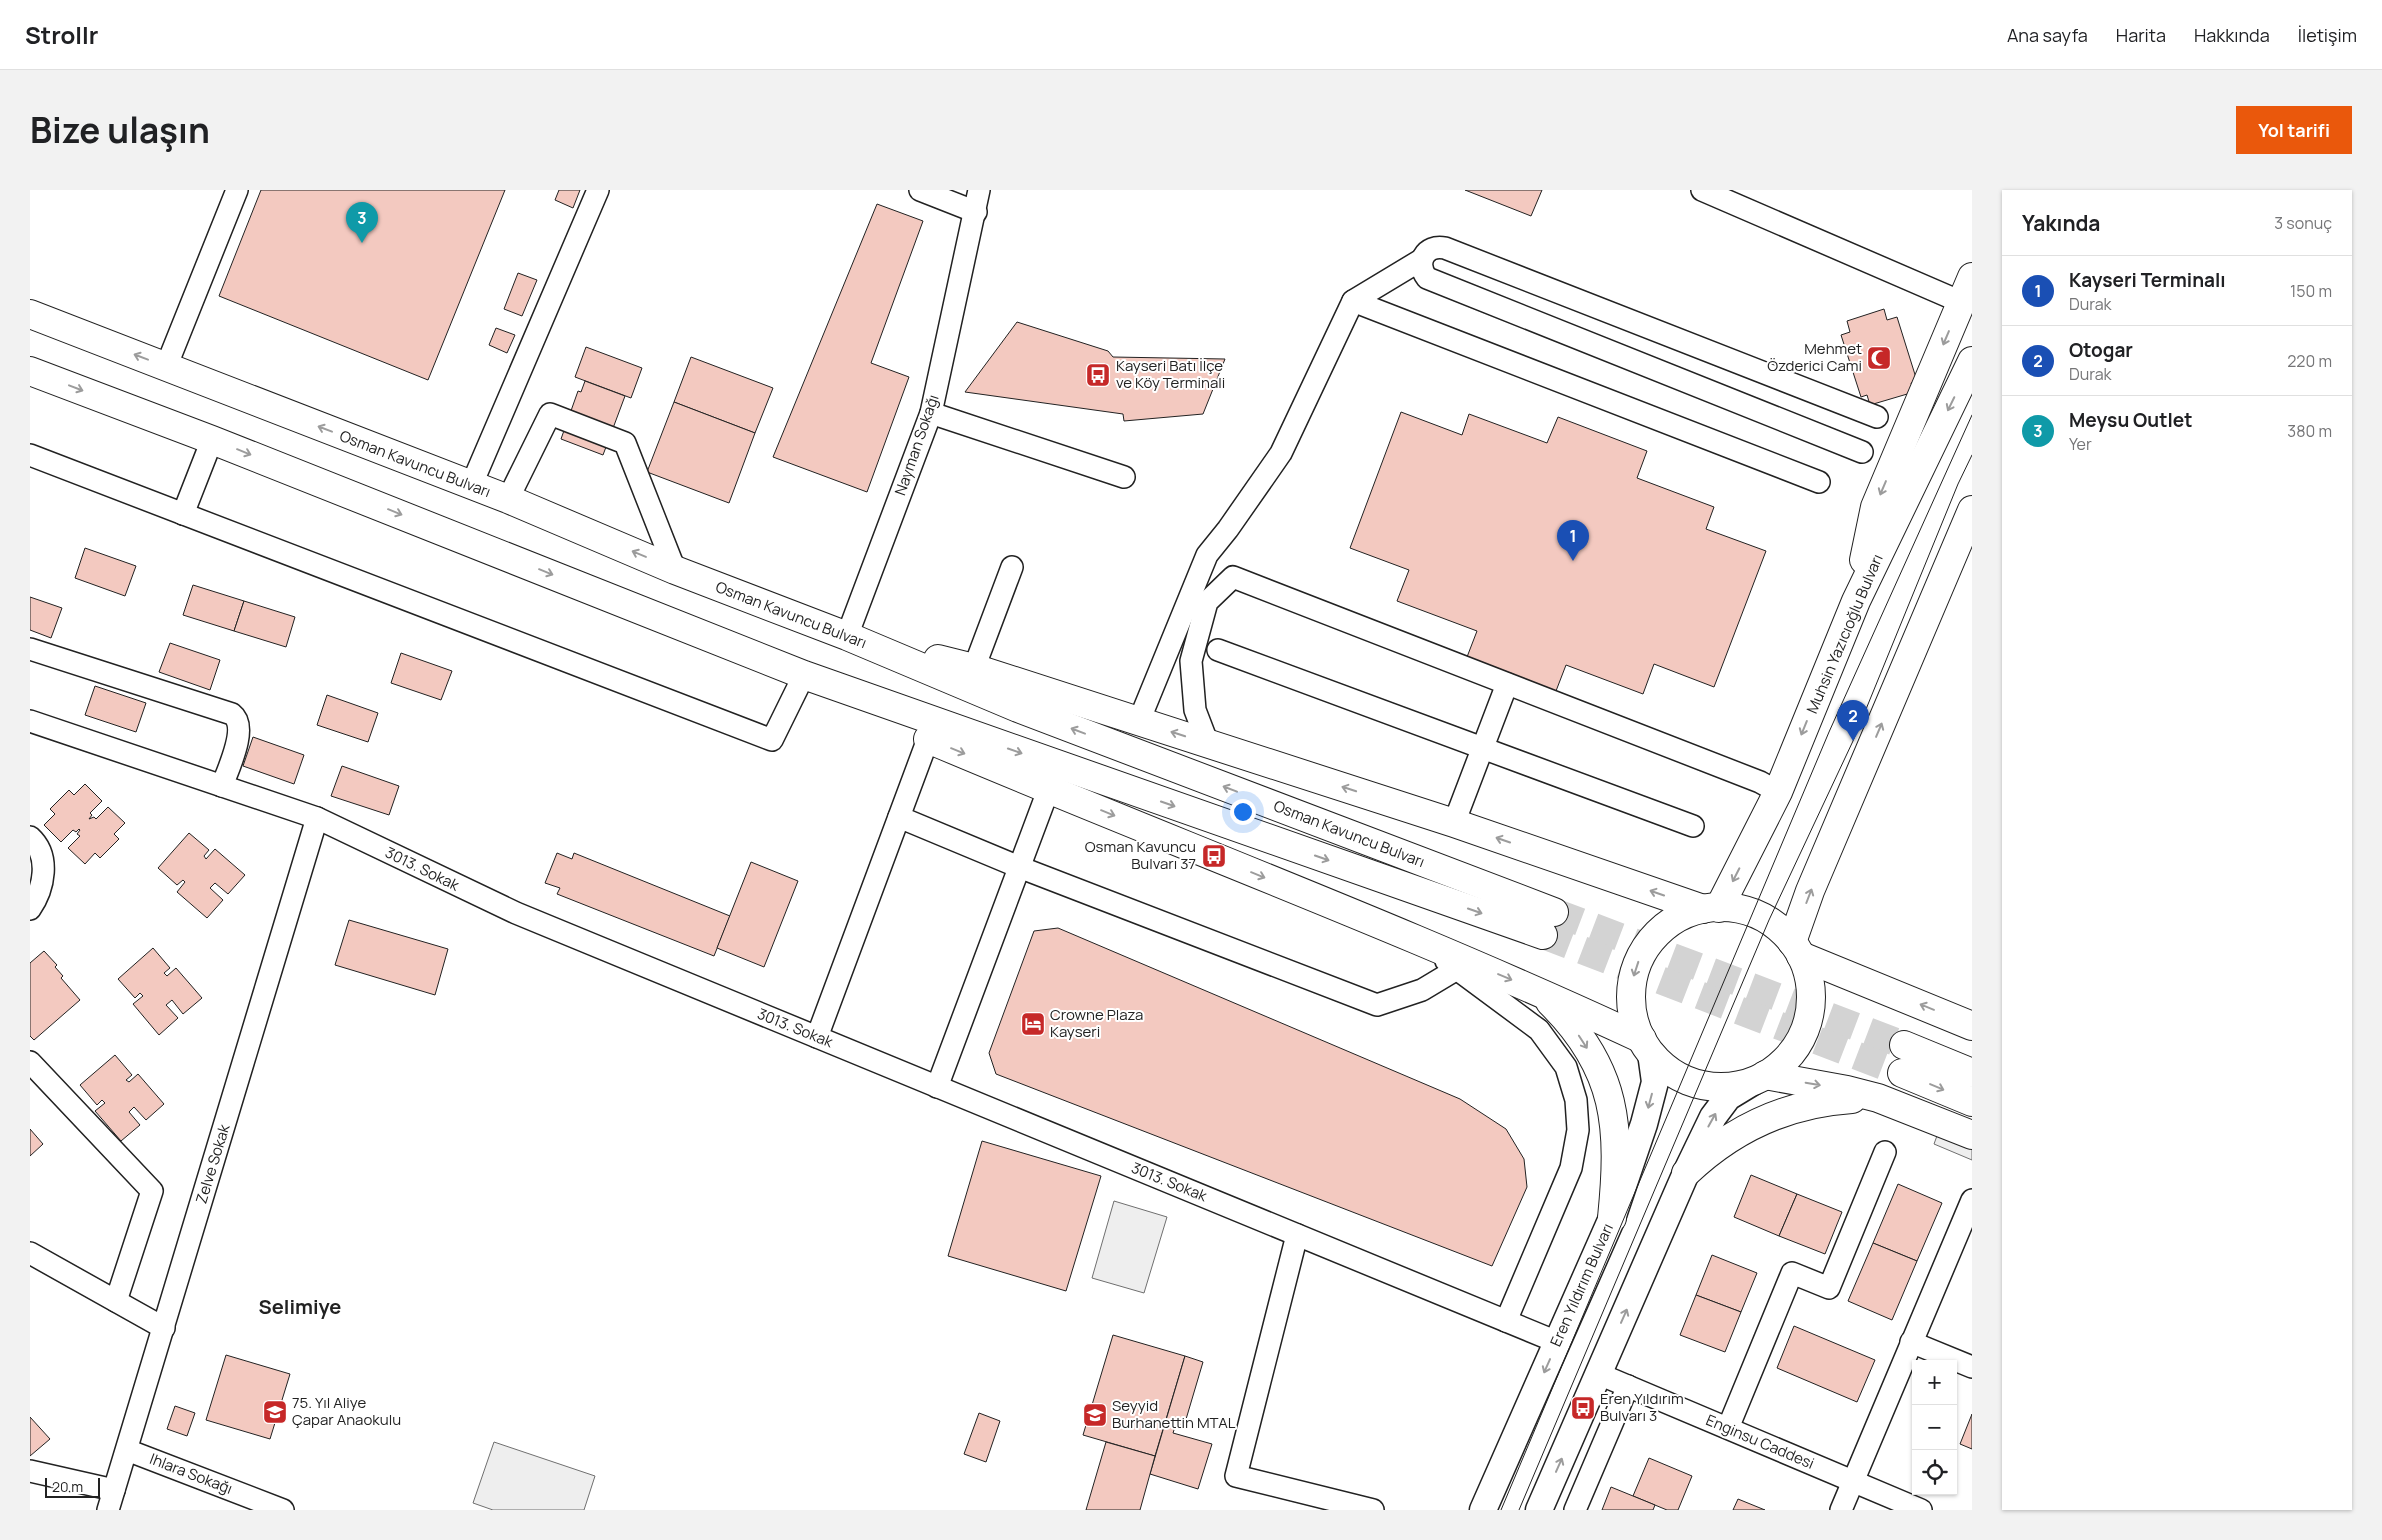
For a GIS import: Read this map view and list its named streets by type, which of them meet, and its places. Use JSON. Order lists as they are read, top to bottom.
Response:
{
  "streets": {
    "highway": ["Osman Kavuncu Bulvarı", "Muhsin Yazıcıoğlu Bulvarı"],
    "main road": ["Eren Yıldırım Bulvarı"],
    "street": [
      "Nayman Sokağı",
      "3013. Sokak",
      "Zelve Sokak",
      "Enginsu Caddesi",
      "Ihlara Sokağı"
    ]
  },
  "crossings": [
    ["Nayman Sokağı", "Osman Kavuncu Bulvarı"],
    ["Muhsin Yazıcıoğlu Bulvarı", "Eren Yıldırım Bulvarı"],
    ["3013. Sokak", "Zelve Sokak"],
    ["3013. Sokak", "Eren Yıldırım Bulvarı"],
    ["Zelve Sokak", "Ihlara Sokağı"]
  ],
  "districts": ["Selimiye"],
  "places": {
    "mosque": ["Mehmet Özderici Cami"],
    "bus stop": ["Kayseri Batı İlçe ve Köy Terminali", "Osman Kavuncu Bulvarı 37", "Eren Yıldırım Bulvarı 3"],
    "hotel": ["Crowne Plaza Kayseri"],
    "school or university": ["75. Yıl Aliye Çapar Anaokulu", "Seyyid Burhanettin MTAL"]
  },
  "scale_bar": "20 m",
  "page": {
    "header": "Strollr",
    "nav": [
      "Ana sayfa",
      "Harita",
      "Hakkında",
      "İletişim"
    ],
    "title": "Bize ulaşın",
    "buttons": "Yol tarifi",
    "heading": ["Yakında", "3 sonuç"],
    "pins": ["3", "1", "2"],
    "list": [
      {
        "mark": "1",
        "name": "Kayseri Terminalı",
        "note": "Durak",
        "value": "150 m"
      },
      {
        "mark": "2",
        "name": "Otogar",
        "note": "Durak",
        "value": "220 m"
      },
      {
        "mark": "3",
        "name": "Meysu Outlet",
        "note": "Yer",
        "value": "380 m"
      }
    ],
    "map_buttons": ["+", "−"],
    "scale": "20 m"
  }
}
